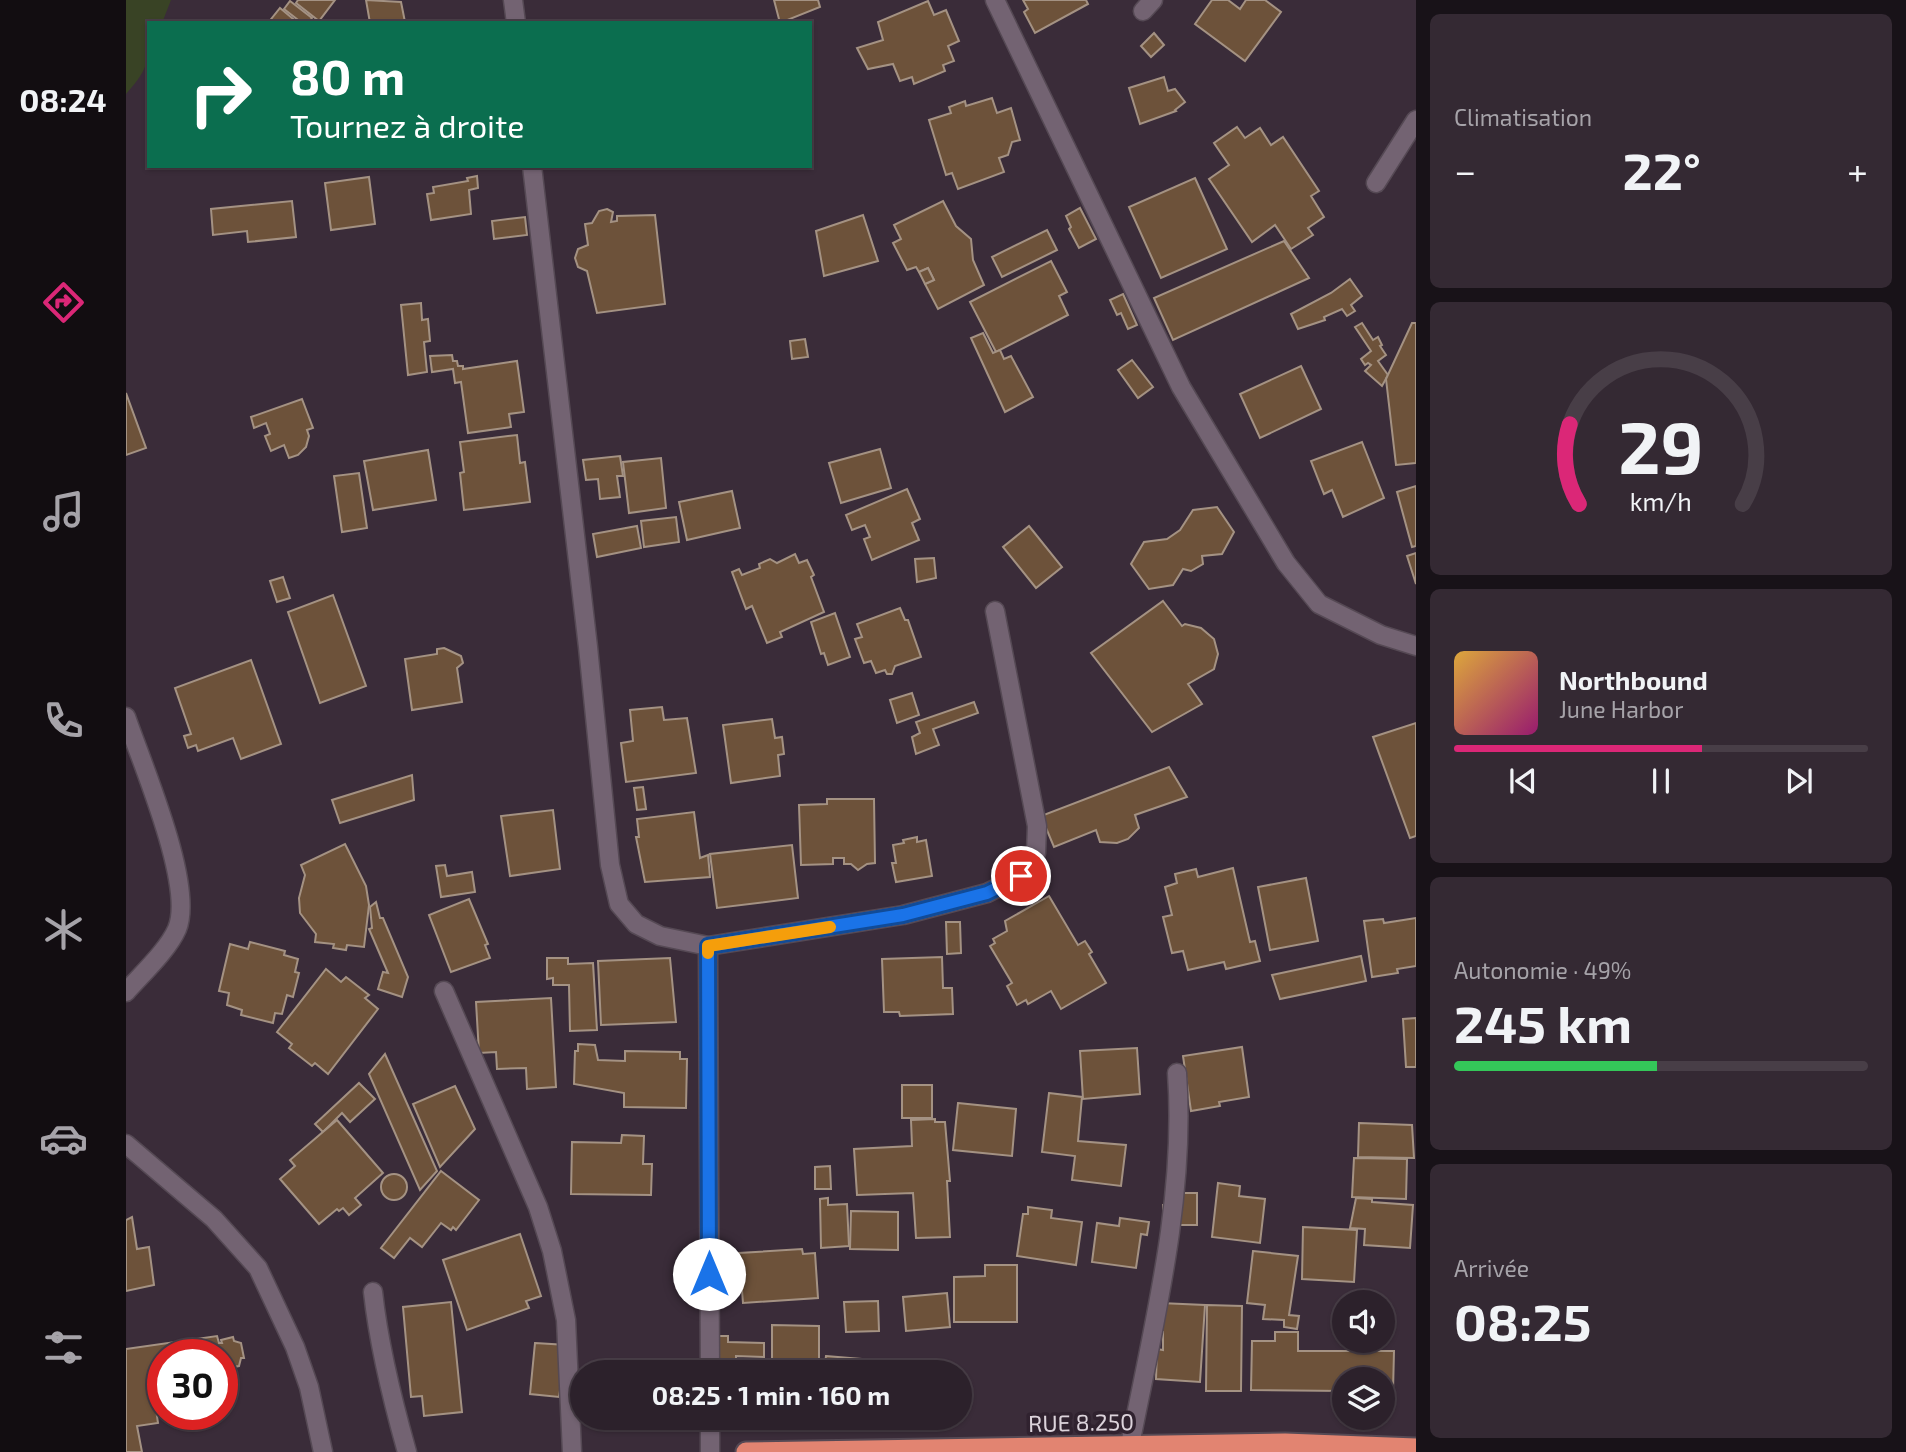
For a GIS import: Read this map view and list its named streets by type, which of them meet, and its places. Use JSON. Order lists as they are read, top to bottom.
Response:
{
  "streets": {
    "highway": ["RUE 8.250"]
  },
  "page": {
    "tabs": "08:24",
    "tile": [
      "Climatisation",
      ["Autonomie · 49%", "245 km"],
      ["Arrivée", "08:25"]
    ],
    "turn": ["80 m", "Tournez à droite"],
    "heat": ["−", "22°", "+"],
    "song": ["Northbound", "June Harbor"],
    "limit": "30",
    "trip": "08:25 · 1 min · 160 m",
    "gauge": ["29", "km/h"]
  }
}
